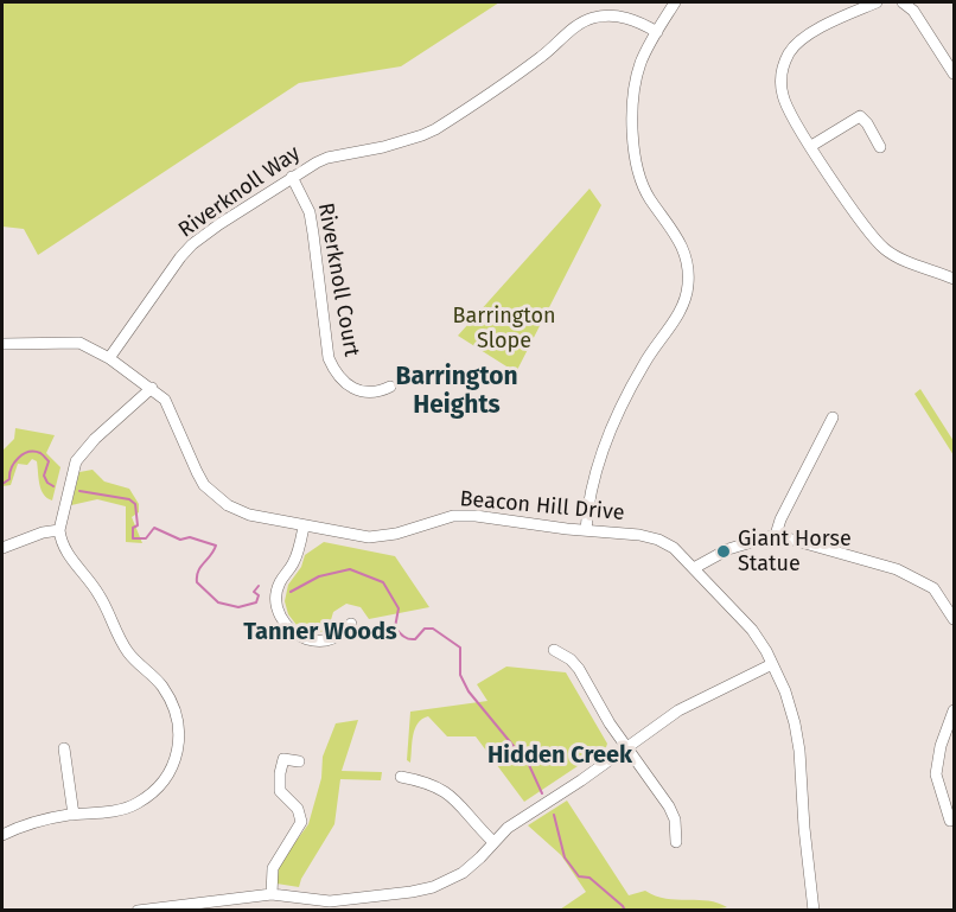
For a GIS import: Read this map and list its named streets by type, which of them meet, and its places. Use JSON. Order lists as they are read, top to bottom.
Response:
{
  "streets": {
    "street": ["Riverknoll Way", "Riverknoll Court", "Beacon Hill Drive"]
  },
  "crossings": [
    ["Riverknoll Way", "Riverknoll Court"],
    ["Riverknoll Way", "Beacon Hill Drive"]
  ],
  "districts": ["Barrington Heights", "Tanner Woods", "Hidden Creek"],
  "parks": ["Barrington Slope"],
  "places": ["Giant Horse Statue"]
}
